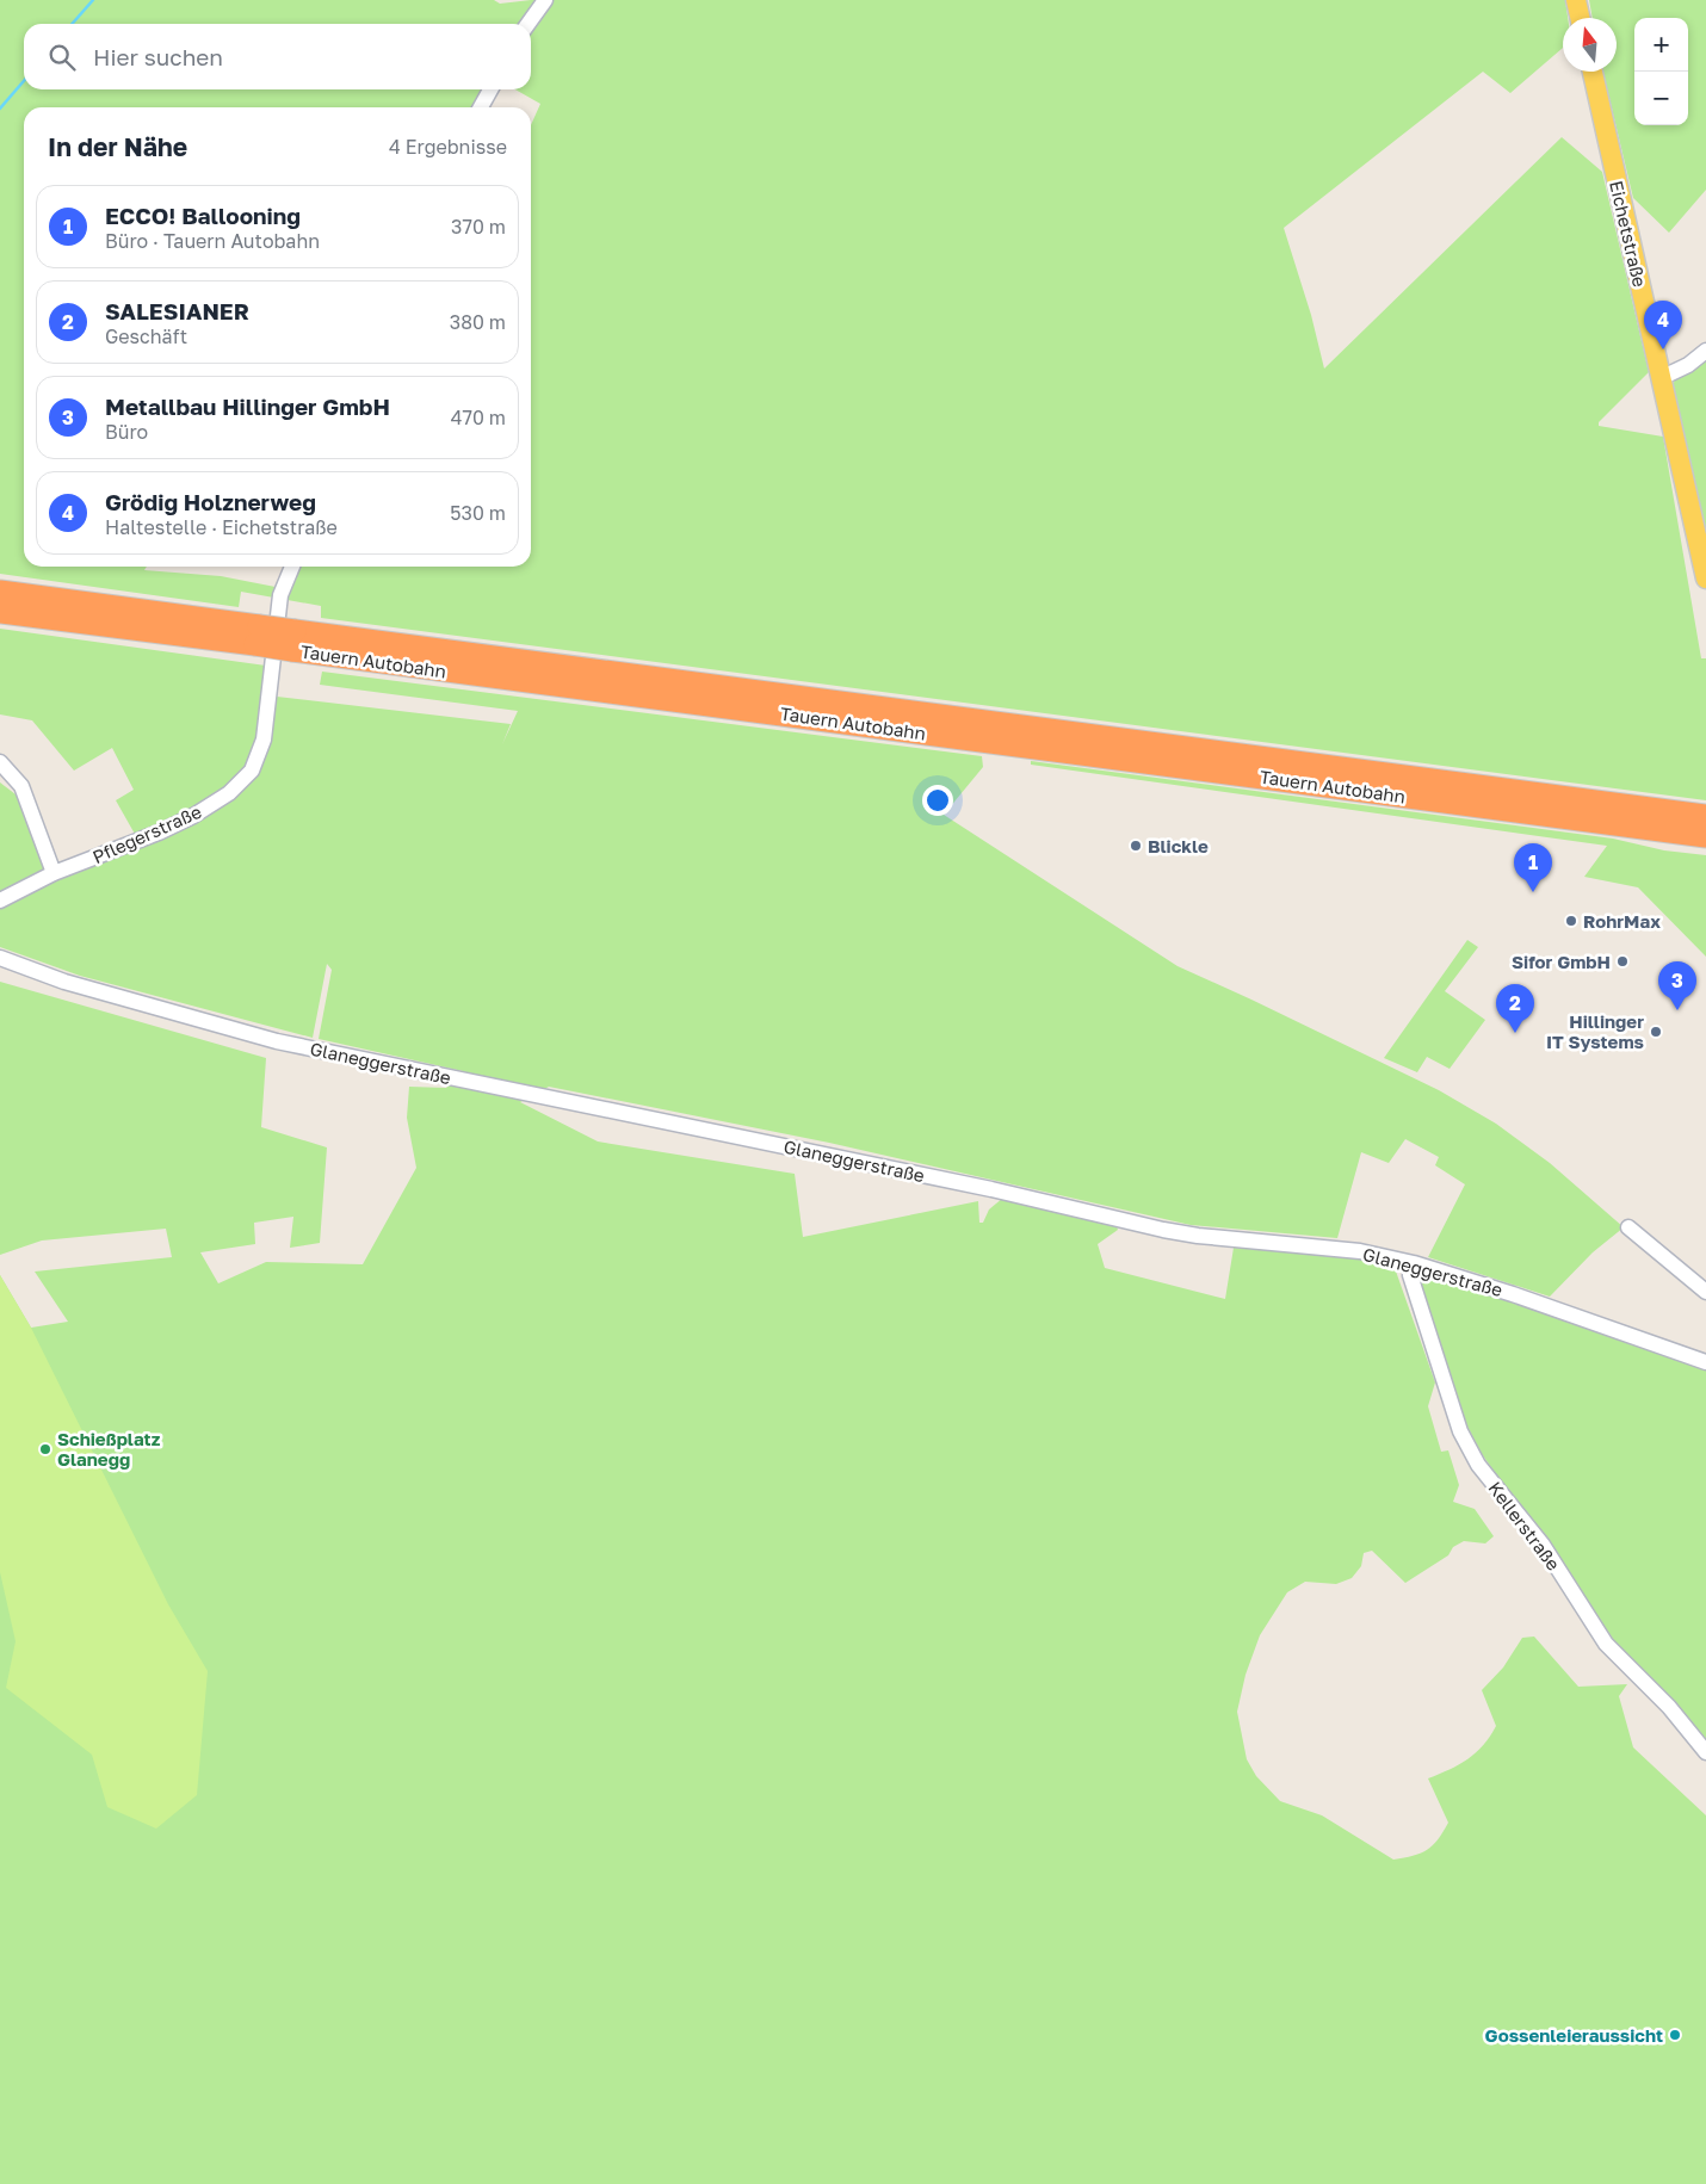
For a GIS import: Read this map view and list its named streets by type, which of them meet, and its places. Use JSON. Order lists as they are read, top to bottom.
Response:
{
  "streets": {
    "highway": ["Tauern Autobahn"],
    "main road": ["Eichetstraße"],
    "street": ["Pflegerstraße", "Glaneggerstraße", "Kellerstraße"]
  },
  "crossings": [
    ["Glaneggerstraße", "Kellerstraße"]
  ],
  "places": [
    "Blickle",
    "RohrMax",
    "Sifor GmbH",
    "Hillinger IT Systems",
    "Schießplatz Glanegg",
    "Gossenleieraussicht"
  ],
  "north": "top",
  "page": {
    "map_buttons": ["+", "−"],
    "search": "Hier suchen",
    "heading": ["In der Nähe", "4 Ergebnisse"],
    "list": [
      {
        "mark": "1",
        "name": "ECCO! Ballooning",
        "note": "Büro · Tauern Autobahn",
        "value": "370 m"
      },
      {
        "mark": "2",
        "name": "SALESIANER",
        "note": "Geschäft",
        "value": "380 m"
      },
      {
        "mark": "3",
        "name": "Metallbau Hillinger GmbH",
        "note": "Büro",
        "value": "470 m"
      },
      {
        "mark": "4",
        "name": "Grödig Holznerweg",
        "note": "Haltestelle · Eichetstraße",
        "value": "530 m"
      }
    ],
    "pins": [
      "4",
      "1",
      "3",
      "2"
    ]
  }
}
